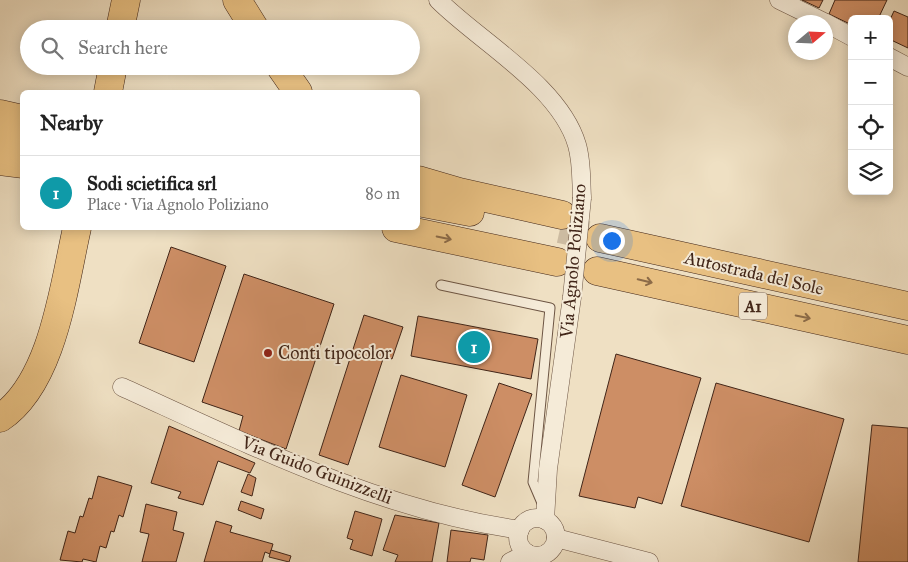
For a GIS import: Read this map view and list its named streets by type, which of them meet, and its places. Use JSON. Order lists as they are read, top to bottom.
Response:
{
  "streets": {
    "highway": ["Autostrada del Sole", "A1"],
    "street": ["Via Agnolo Poliziano", "Via Guido Guinizzelli"]
  },
  "crossings": [
    ["Via Agnolo Poliziano", "Via Guido Guinizzelli"]
  ],
  "places": ["Conti tipocolor"],
  "north": "right",
  "page": {
    "map_buttons": ["+", "−"],
    "search": "Search here",
    "heading": "Nearby",
    "list": [
      {
        "mark": "1",
        "name": "Sodi scietifica srl",
        "note": "Place · Via Agnolo Poliziano",
        "value": "80 m"
      }
    ],
    "pins": "1"
  }
}
